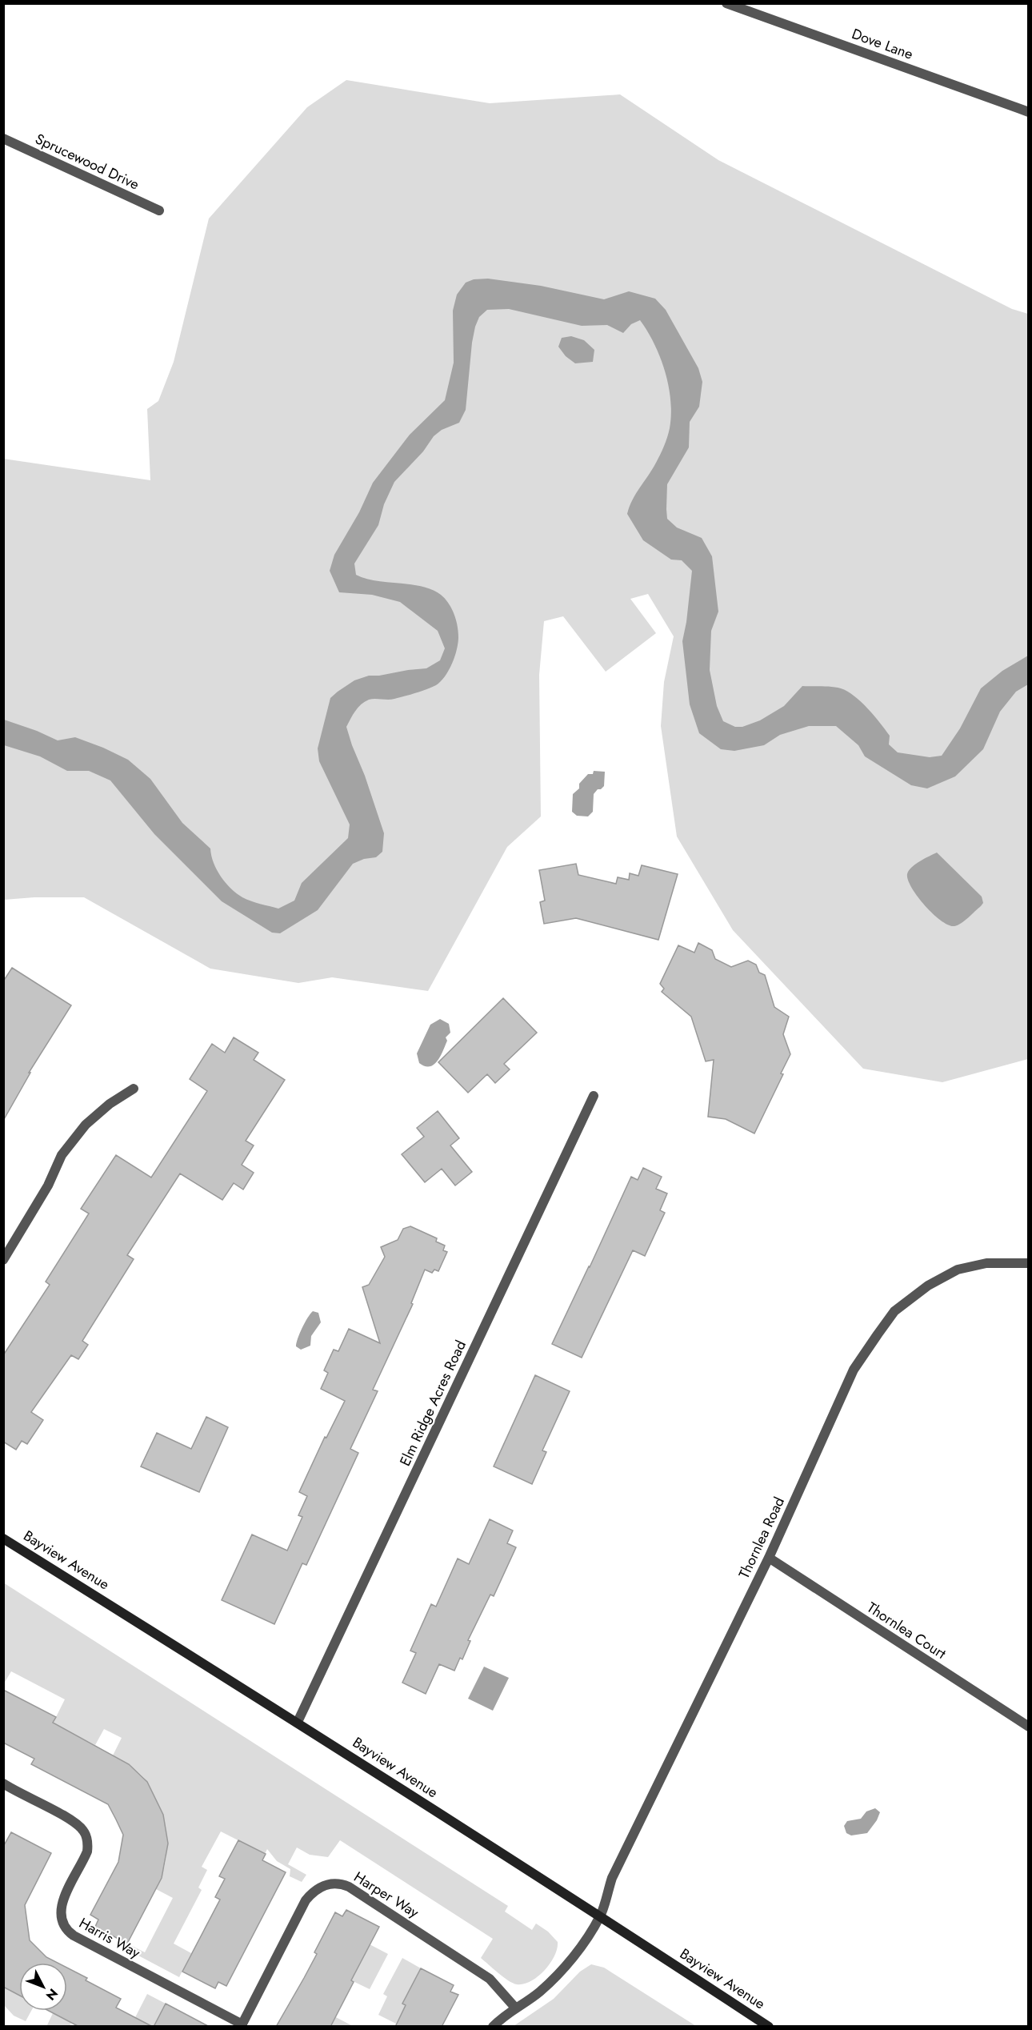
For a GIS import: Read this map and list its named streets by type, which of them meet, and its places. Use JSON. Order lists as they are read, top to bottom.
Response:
{
  "streets": {
    "main road": ["Bayview Avenue"],
    "street": [
      "Dove Lane",
      "Sprucewood Drive",
      "Elm Ridge Acres Road",
      "Thornlea Road",
      "Thornlea Court",
      "Harper Way",
      "Harris Way"
    ]
  },
  "crossings": [
    ["Elm Ridge Acres Road", "Bayview Avenue"],
    ["Thornlea Road", "Bayview Avenue"],
    ["Thornlea Road", "Thornlea Court"],
    ["Harper Way", "Harris Way"]
  ],
  "north": "bottom right"
}
